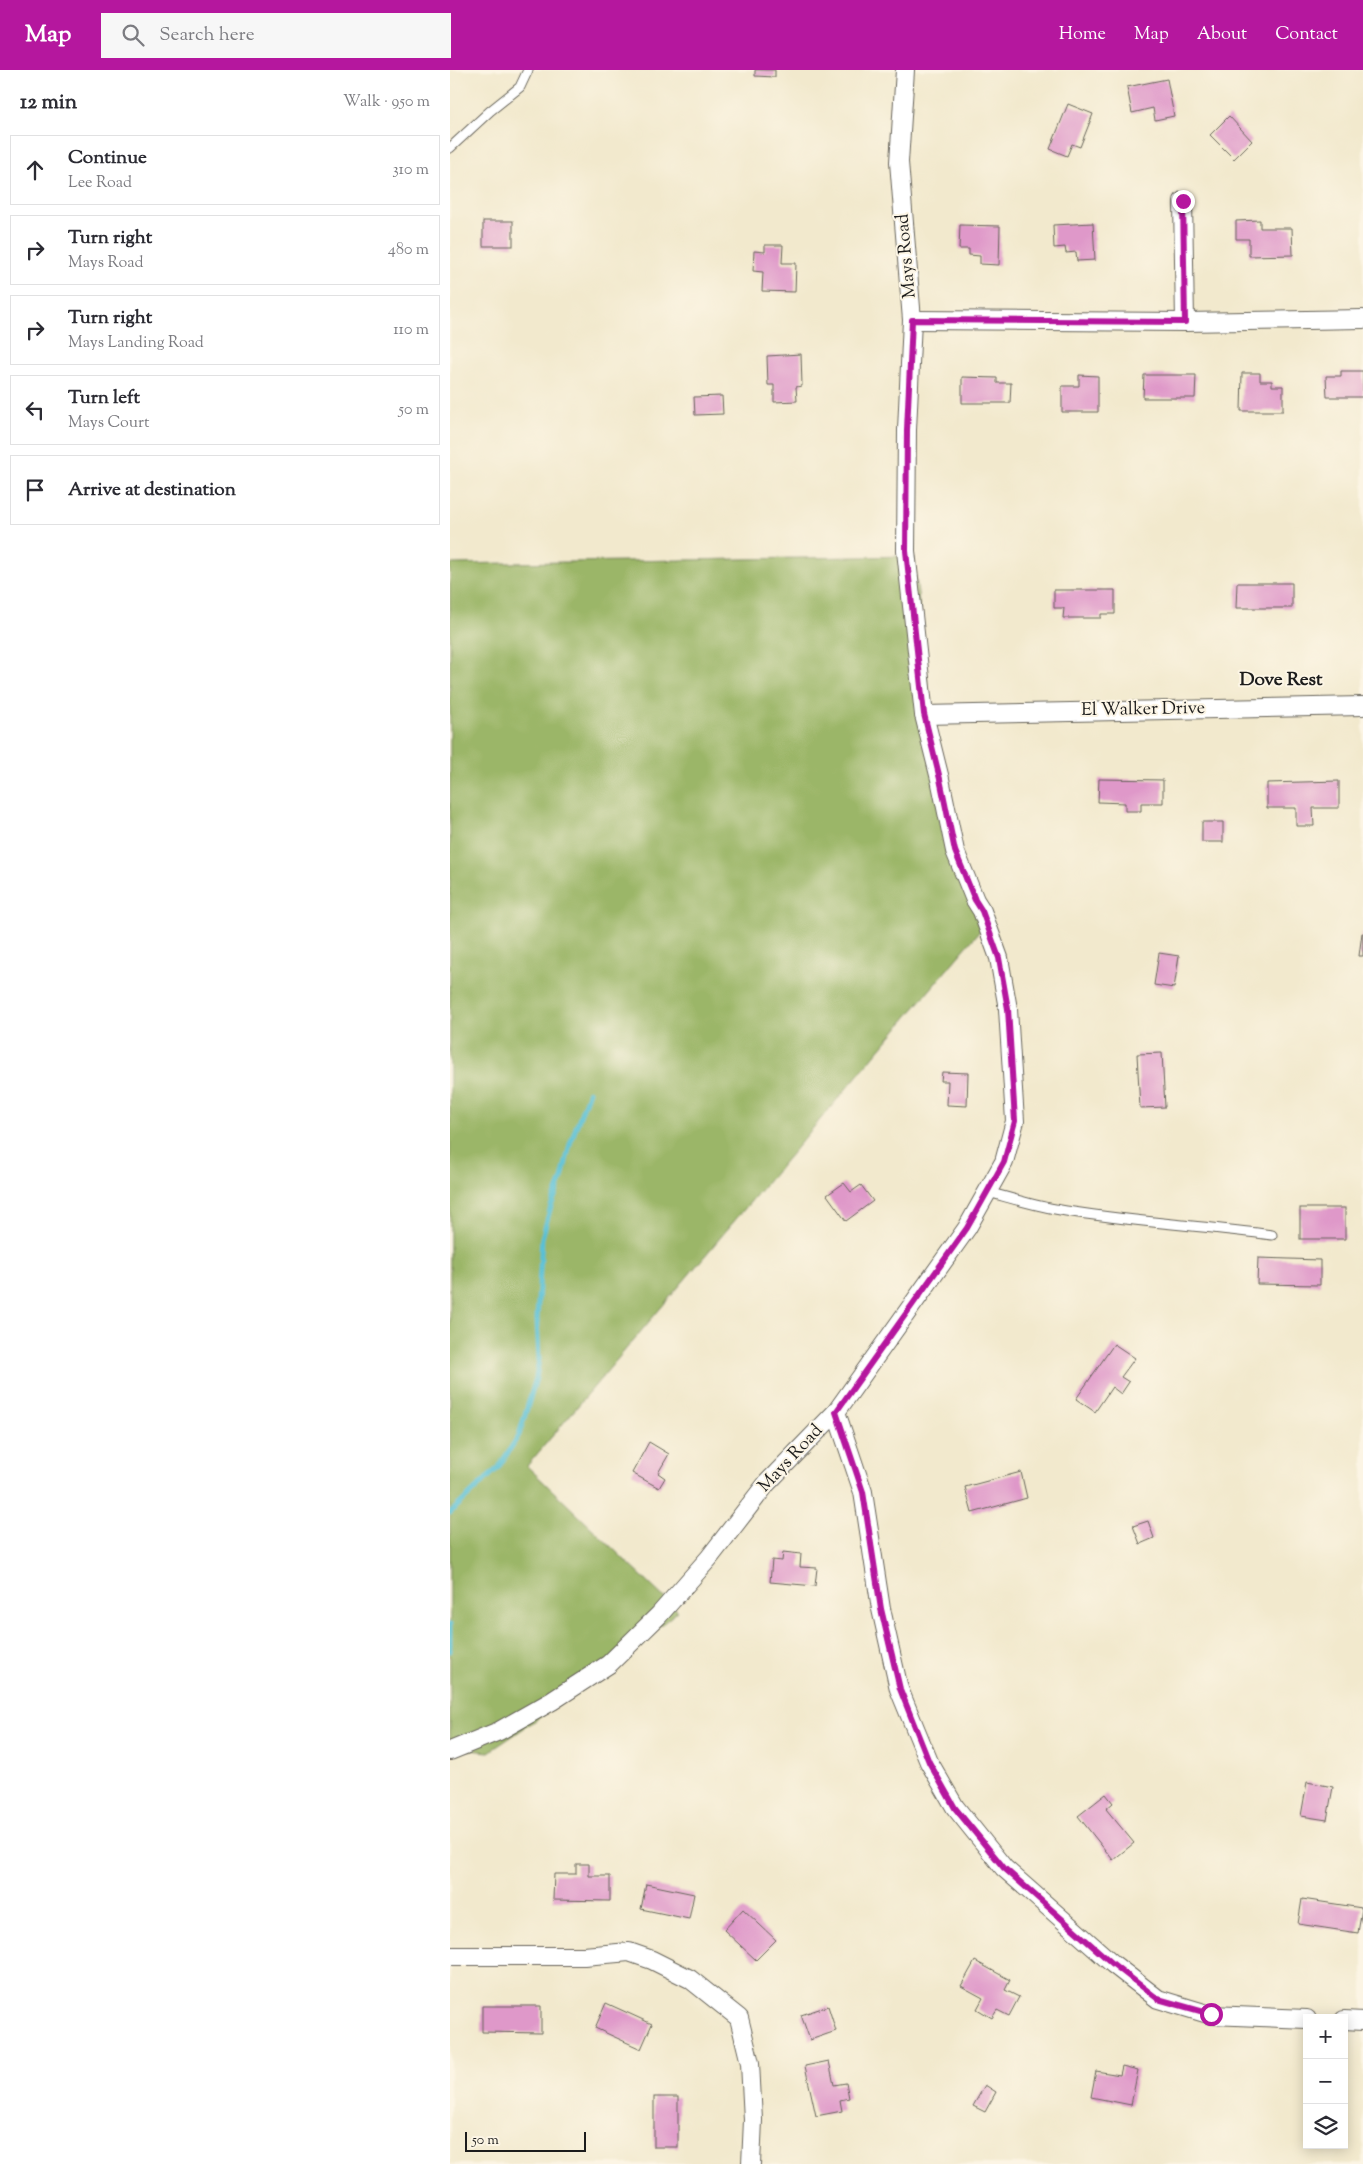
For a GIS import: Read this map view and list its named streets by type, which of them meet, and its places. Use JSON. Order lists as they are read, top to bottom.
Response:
{
  "streets": {
    "street": ["Mays Road", "El Walker Drive"]
  },
  "crossings": [
    ["Mays Road", "El Walker Drive"]
  ],
  "districts": ["Dove Rest"],
  "scale_bar": "50 m",
  "page": {
    "header": "Map",
    "search": "Search here",
    "nav": [
      "Home",
      "Map",
      "About",
      "Contact"
    ],
    "heading": ["12 min", "Walk · 950 m"],
    "list": [
      ["Continue", "Lee Road", "310 m"],
      ["Turn right", "Mays Road", "480 m"],
      ["Turn right", "Mays Landing Road", "110 m"],
      ["Turn left", "Mays Court", "50 m"],
      "Arrive at destination"
    ],
    "map_buttons": ["+", "−"],
    "scale": "50 m"
  }
}
